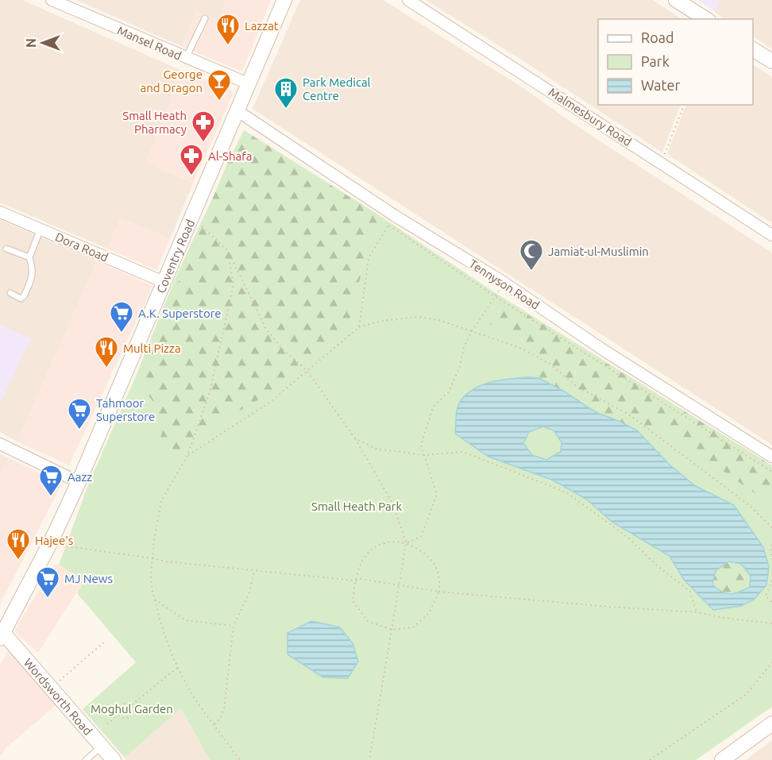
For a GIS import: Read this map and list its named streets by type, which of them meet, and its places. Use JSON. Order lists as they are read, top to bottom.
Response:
{
  "streets": {
    "street": [
      "Mansel Road",
      "Malmesbury Road",
      "Dora Road",
      "Coventry Road",
      "Tennyson Road",
      "Wordsworth Road"
    ]
  },
  "crossings": [
    ["Mansel Road", "Coventry Road"],
    ["Dora Road", "Coventry Road"],
    ["Coventry Road", "Tennyson Road"],
    ["Coventry Road", "Wordsworth Road"]
  ],
  "parks": ["Small Heath Park", "Moghul Garden"],
  "places": {
    "restaurant": ["Lazzat", "Multi Pizza", "Hajee's"],
    "bar": ["George and Dragon"],
    "building": ["Park Medical Centre"],
    "pharmacy": ["Small Heath Pharmacy", "Al-Shafa"],
    "mosque": ["Jamiat-ul-Muslimin"],
    "supermarket": [
      "A.K. Superstore",
      "Tahmoor Superstore",
      "Aazz",
      "MJ News"
    ]
  },
  "legend": ["Road", "Park", "Water"],
  "north": "left"
}
